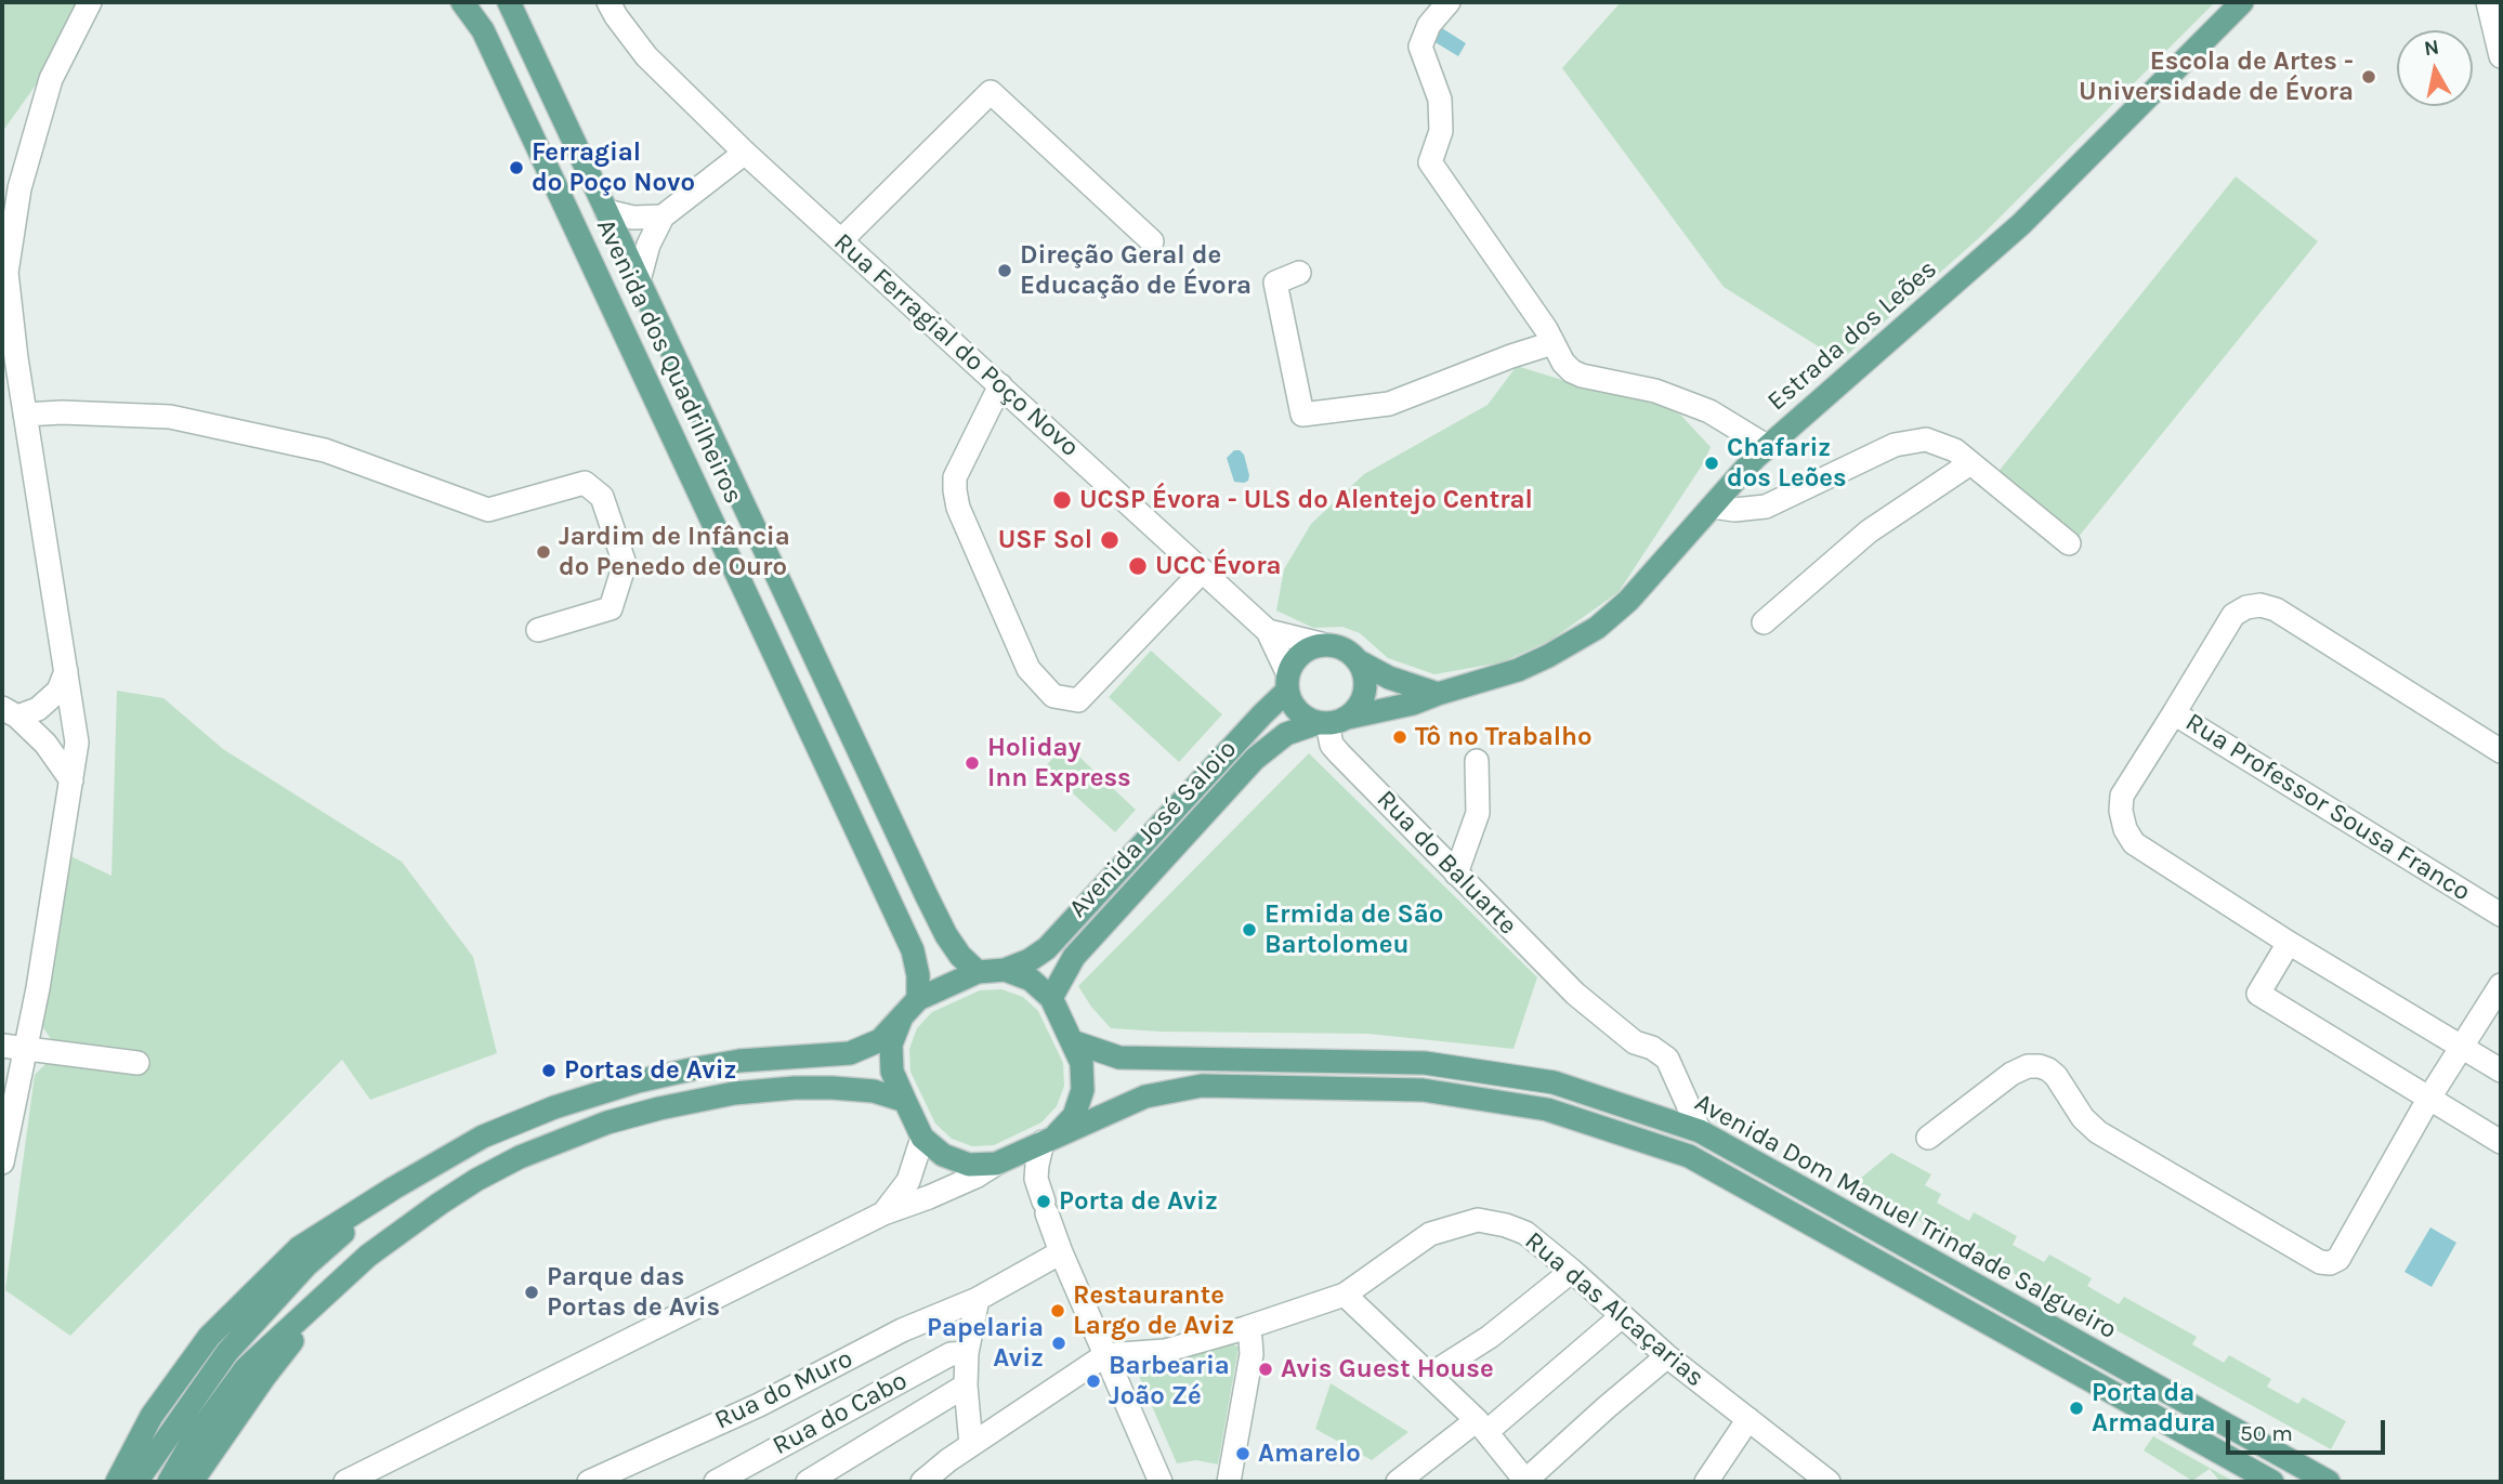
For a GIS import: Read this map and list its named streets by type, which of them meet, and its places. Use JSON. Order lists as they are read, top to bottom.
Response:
{
  "streets": {
    "main road": [
      "Estrada dos Leões",
      "Avenida dos Quadrilheiros",
      "Avenida José Saloio",
      "Avenida Dom Manuel Trindade Salgueiro"
    ],
    "street": [
      "Rua Ferragial do Poço Novo",
      "Rua Professor Sousa Franco",
      "Rua do Baluarte",
      "Rua das Alcaçarias",
      "Rua do Muro",
      "Rua do Cabo"
    ]
  },
  "crossings": [
    ["Estrada dos Leões", "Avenida José Saloio"],
    ["Avenida dos Quadrilheiros", "Avenida José Saloio"],
    ["Avenida dos Quadrilheiros", "Avenida Dom Manuel Trindade Salgueiro"],
    ["Avenida José Saloio", "Rua do Baluarte"],
    ["Avenida José Saloio", "Avenida Dom Manuel Trindade Salgueiro"],
    ["Rua do Baluarte", "Avenida Dom Manuel Trindade Salgueiro"]
  ],
  "places": [
    "Escola de Artes - Universidade de Évora",
    "Ferragial do Poço Novo",
    "Direção Geral de Educação de Évora",
    "Chafariz dos Leões",
    "UCSP Évora - ULS do Alentejo Central",
    "USF Sol",
    "Jardim de Infância do Penedo de Ouro",
    "UCC Évora",
    "Tô no Trabalho",
    "Holiday Inn Express",
    "Ermida de São Bartolomeu",
    "Portas de Aviz",
    "Porta de Aviz",
    "Parque das Portas de Avis",
    "Restaurante Largo de Aviz",
    "Papelaria Aviz",
    "Avis Guest House",
    "Barbearia João Zé",
    "Porta da Armadura",
    "Amarelo"
  ],
  "scale_bar": "50 m",
  "north": "top"
}
